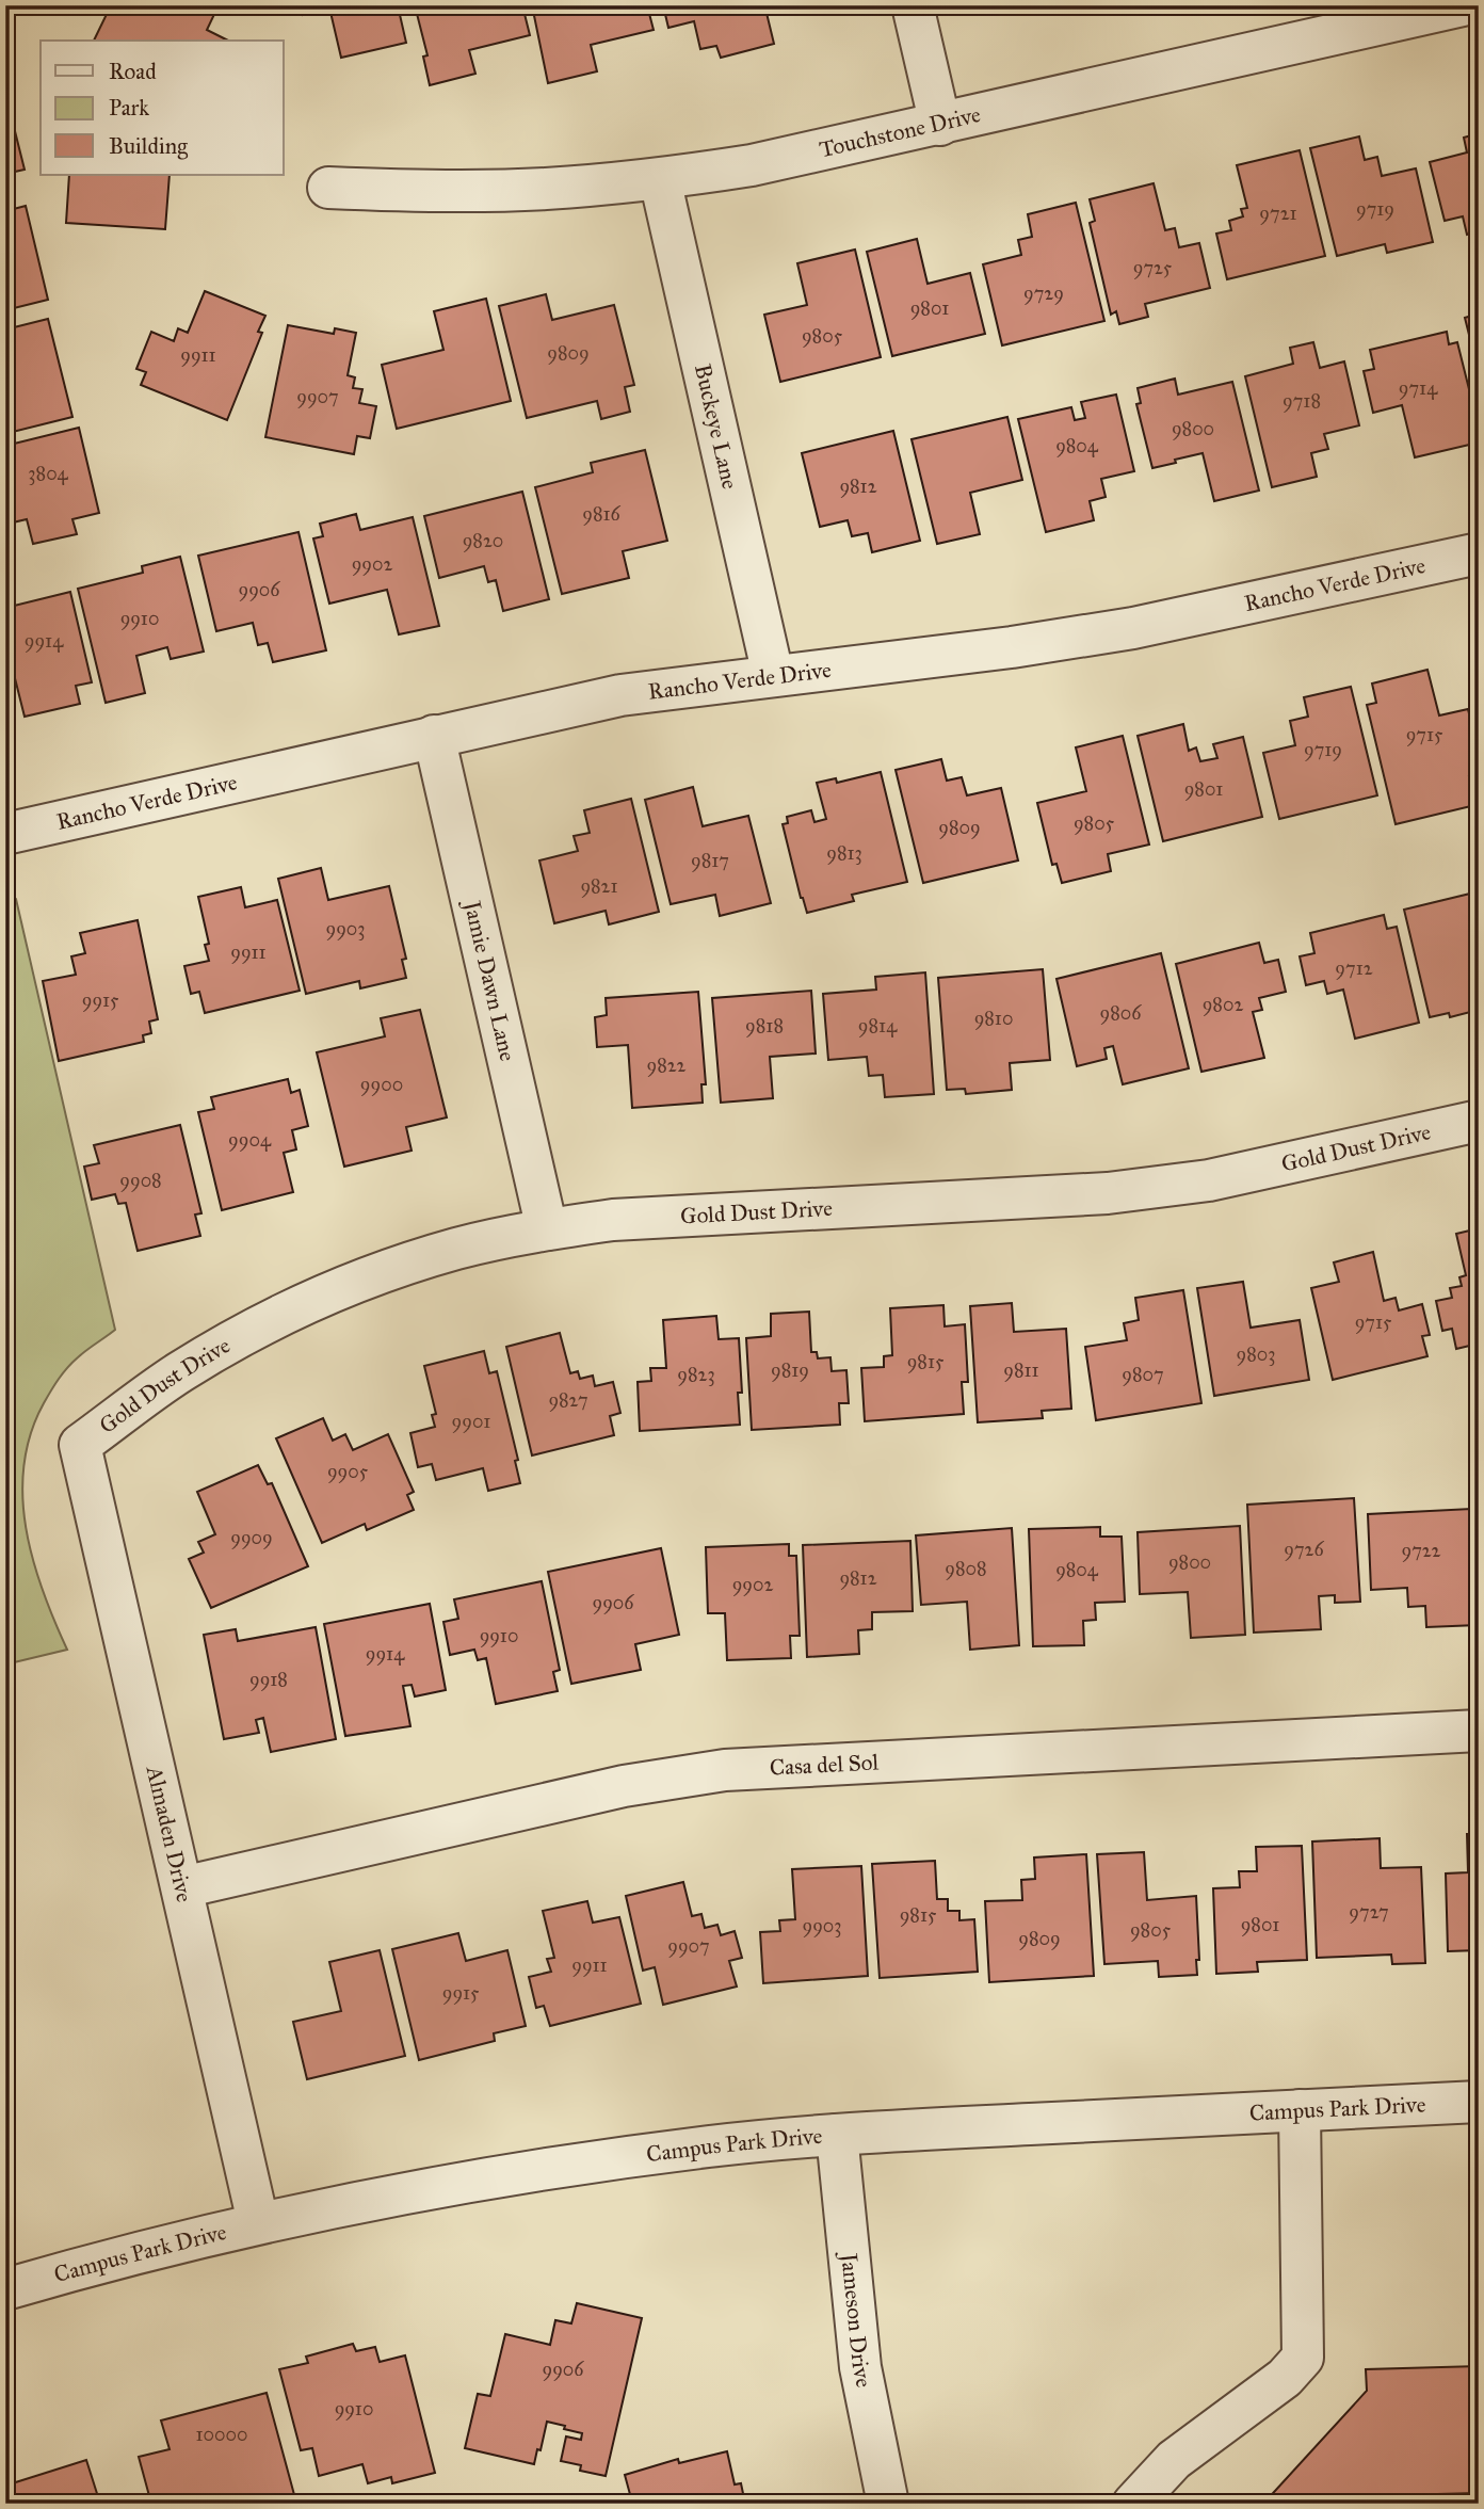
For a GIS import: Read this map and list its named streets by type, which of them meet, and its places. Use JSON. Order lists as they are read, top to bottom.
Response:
{
  "streets": {
    "street": [
      "Touchstone Drive",
      "Buckeye Lane",
      "Rancho Verde Drive",
      "Jamie Dawn Lane",
      "Gold Dust Drive",
      "Casa del Sol",
      "Almaden Drive",
      "Campus Park Drive",
      "Jameson Drive"
    ]
  },
  "crossings": [
    ["Touchstone Drive", "Buckeye Lane"],
    ["Buckeye Lane", "Rancho Verde Drive"],
    ["Rancho Verde Drive", "Jamie Dawn Lane"],
    ["Jamie Dawn Lane", "Gold Dust Drive"],
    ["Gold Dust Drive", "Almaden Drive"],
    ["Casa del Sol", "Almaden Drive"],
    ["Almaden Drive", "Campus Park Drive"],
    ["Campus Park Drive", "Jameson Drive"]
  ],
  "house_numbers": [
    "9719",
    "9721",
    "9725",
    "9729",
    "9801",
    "9805",
    "9809",
    "9911",
    "9714",
    "9907",
    "9718",
    "9800",
    "9804",
    "3804",
    "9812",
    "9816",
    "9820",
    "9902",
    "9906",
    "9910",
    "9914",
    "9715",
    "9719",
    "9801",
    "9805",
    "9809",
    "9813",
    "9817",
    "9821",
    "9903",
    "9911",
    "9712",
    "9915",
    "9802",
    "9806",
    "9810",
    "9818",
    "9814",
    "9822",
    "9900",
    "9904",
    "9908",
    "9715",
    "9803",
    "9815",
    "9819",
    "9811",
    "9823",
    "9807",
    "9827",
    "9901",
    "9905",
    "9909",
    "9726",
    "9722",
    "9800",
    "9808",
    "9804",
    "9812",
    "9902",
    "9906",
    "9910",
    "9914",
    "9918",
    "9727",
    "9815",
    "9801",
    "9903",
    "9805",
    "9809",
    "9907",
    "9911",
    "9915",
    "9906",
    "9910",
    "10000"
  ],
  "legend": ["Road", "Park", "Building"]
}
